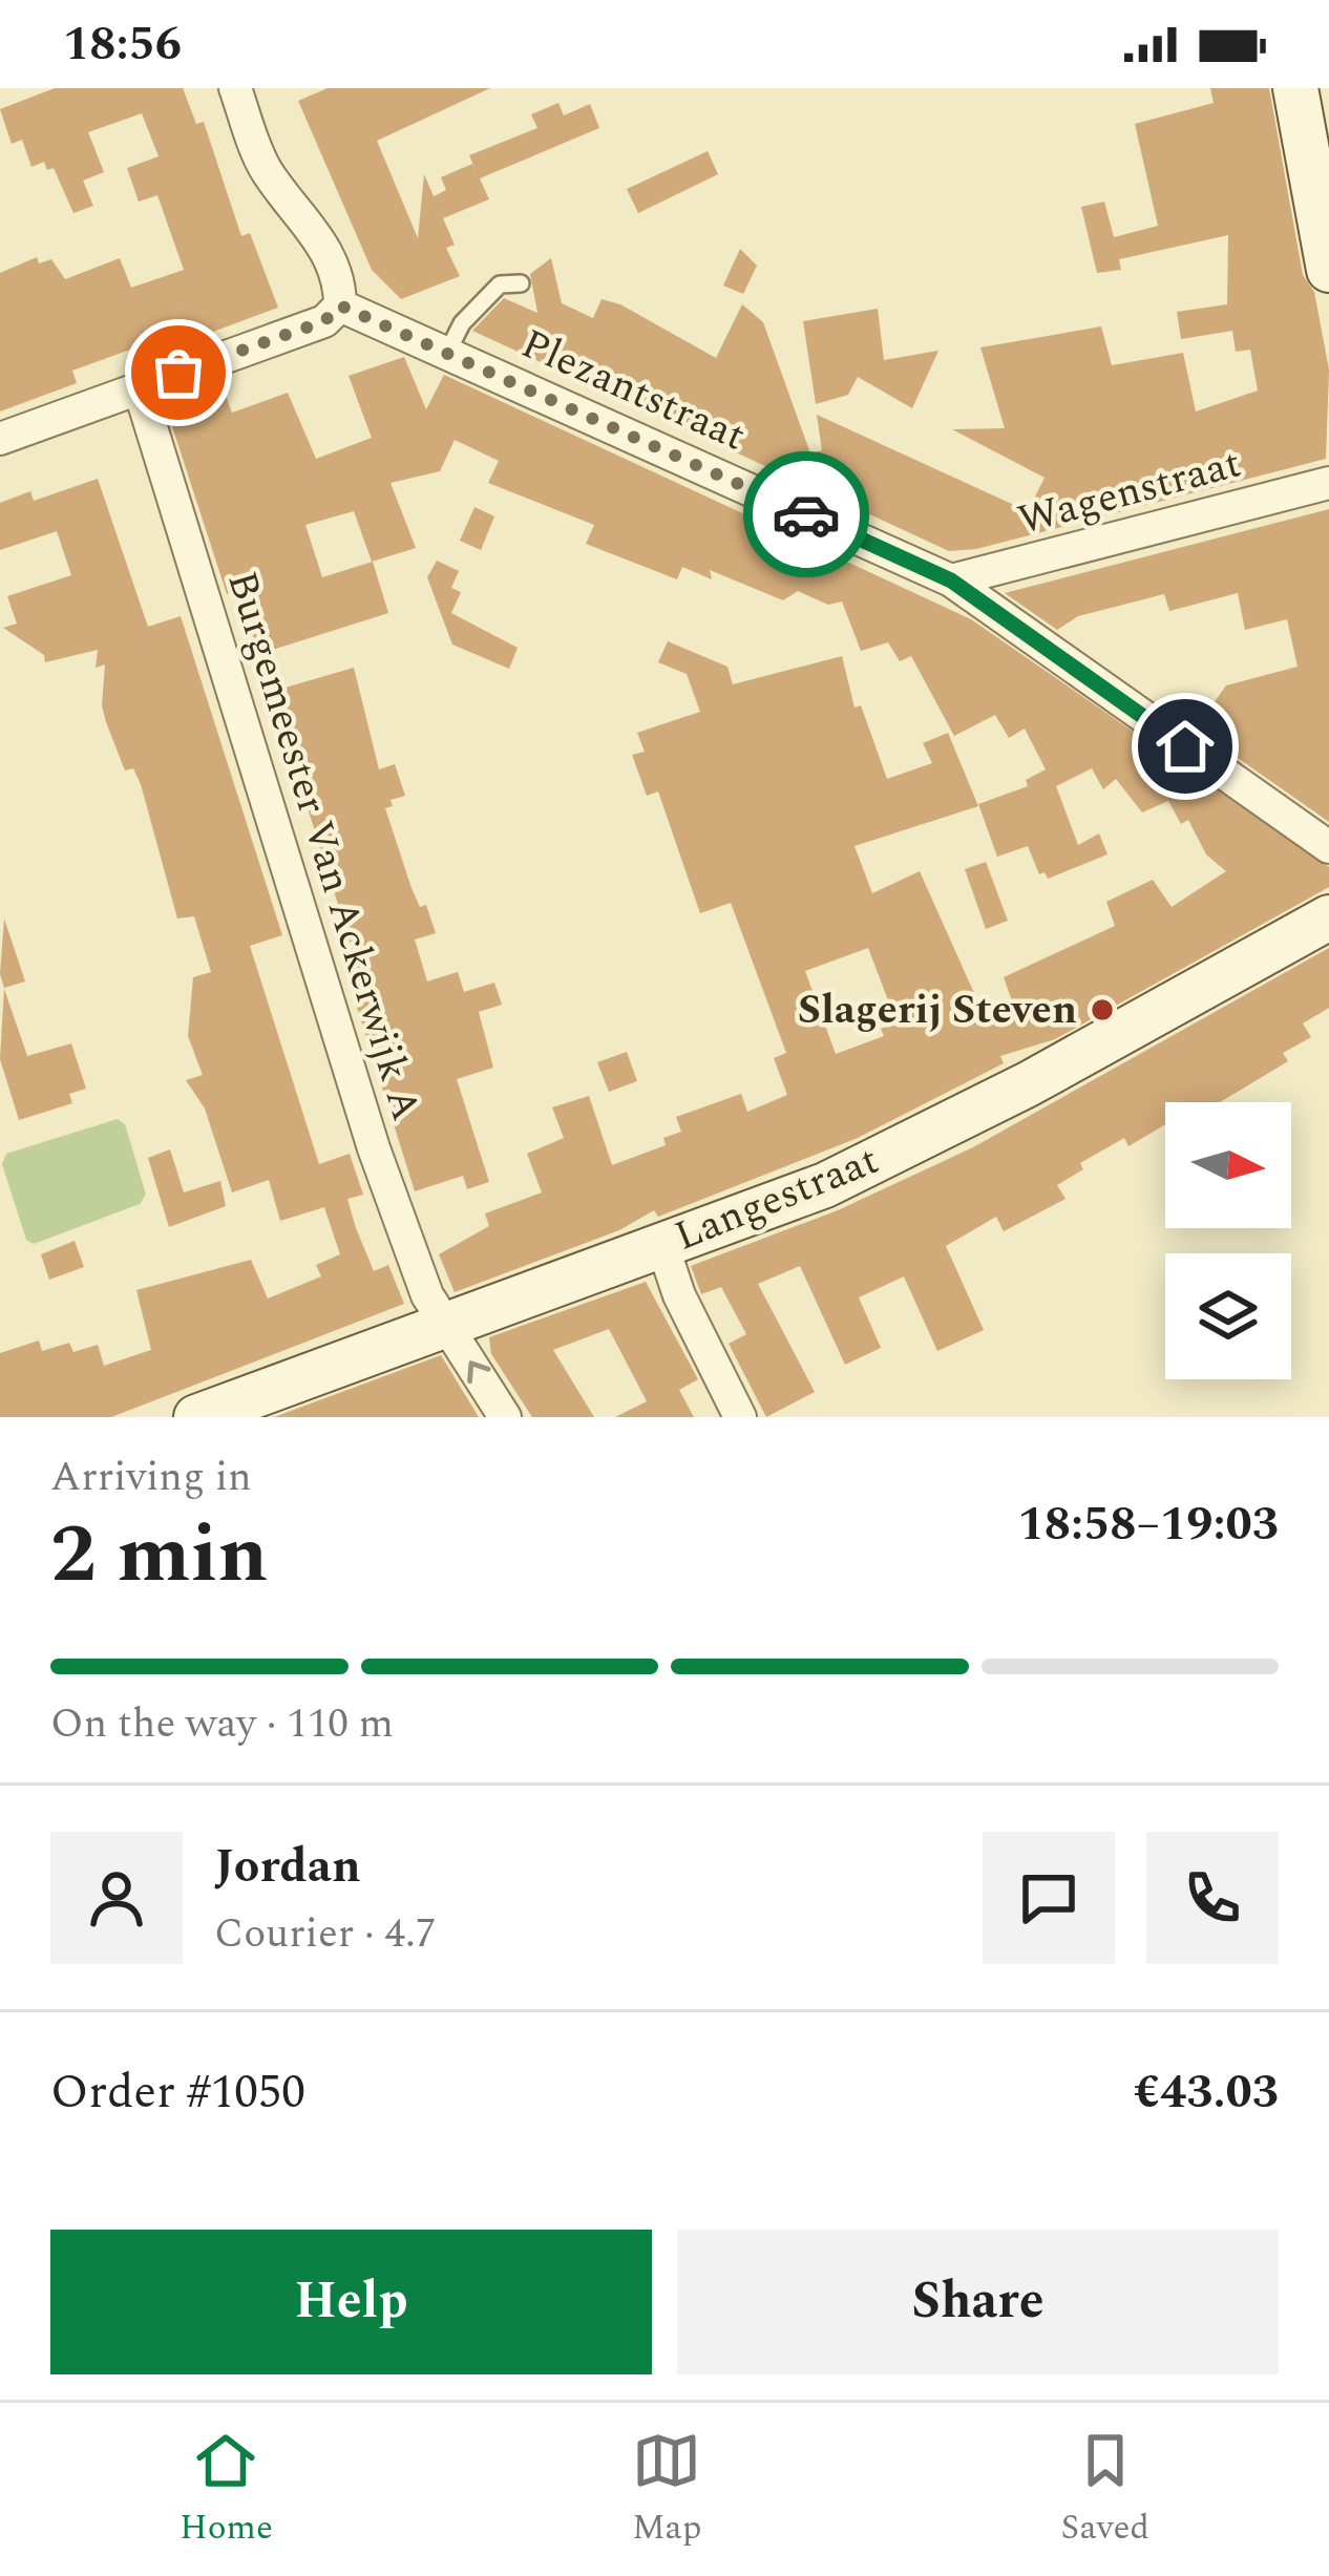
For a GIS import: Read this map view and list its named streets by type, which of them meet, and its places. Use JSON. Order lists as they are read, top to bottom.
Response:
{
  "streets": {
    "street": [
      "Plezantstraat",
      "Wagenstraat",
      "Burgemeester Van Ackerwijk A",
      "Langestraat"
    ]
  },
  "crossings": [
    ["Plezantstraat", "Wagenstraat"],
    ["Burgemeester Van Ackerwijk A", "Langestraat"]
  ],
  "places": ["Slagerij Steven"],
  "north": "right",
  "page": {
    "status": "18:56",
    "heading": ["2 min", "Arriving in", "18:58–19:03"],
    "panel": [
      "Jordan",
      "Courier · 4.7",
      "Order #1050",
      "€43.03"
    ],
    "bar": "On the way · 110 m",
    "buttons": ["Help", "Share"],
    "tabs": ["Home", "Map", "Saved"]
  }
}
